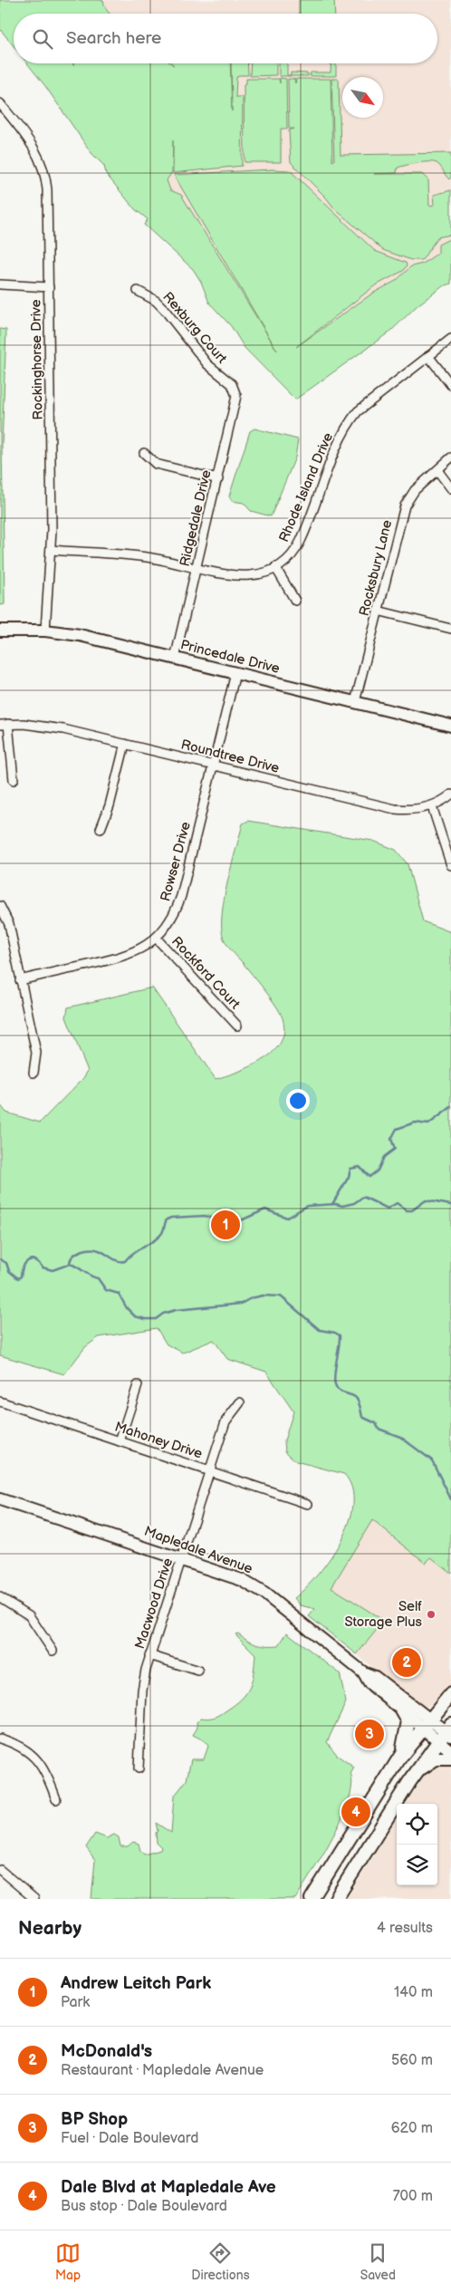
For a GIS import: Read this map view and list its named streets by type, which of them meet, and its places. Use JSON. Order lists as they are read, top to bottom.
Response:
{
  "streets": {
    "street": [
      "Rexburg Court",
      "Rockinghorse Drive",
      "Rhode Island Drive",
      "Ridgedale Drive",
      "Rocksbury Lane",
      "Princedale Drive",
      "Roundtree Drive",
      "Rowser Drive",
      "Rockford Court",
      "Mahoney Drive",
      "Mapledale Avenue",
      "Macwood Drive"
    ]
  },
  "crossings": [
    ["Rexburg Court", "Ridgedale Drive"],
    ["Rockinghorse Drive", "Rhode Island Drive"],
    ["Rockinghorse Drive", "Princedale Drive"],
    ["Rhode Island Drive", "Ridgedale Drive"],
    ["Ridgedale Drive", "Princedale Drive"],
    ["Rocksbury Lane", "Princedale Drive"],
    ["Princedale Drive", "Rowser Drive"],
    ["Roundtree Drive", "Rowser Drive"],
    ["Rowser Drive", "Rockford Court"],
    ["Mahoney Drive", "Macwood Drive"],
    ["Mapledale Avenue", "Macwood Drive"]
  ],
  "places": ["Self Storage Plus"],
  "north": "bottom right",
  "page": {
    "search": "Search here",
    "pins": [
      "1",
      "2",
      "3",
      "4"
    ],
    "heading": ["Nearby", "4 results"],
    "list": [
      {
        "mark": "1",
        "name": "Andrew Leitch Park",
        "note": "Park",
        "value": "140 m"
      },
      {
        "mark": "2",
        "name": "McDonald's",
        "note": "Restaurant · Mapledale Avenue",
        "value": "560 m"
      },
      {
        "mark": "3",
        "name": "BP Shop",
        "note": "Fuel · Dale Boulevard",
        "value": "620 m"
      },
      {
        "mark": "4",
        "name": "Dale Blvd at Mapledale Ave",
        "note": "Bus stop · Dale Boulevard",
        "value": "700 m"
      }
    ],
    "nav": ["Map", "Directions", "Saved"]
  }
}
